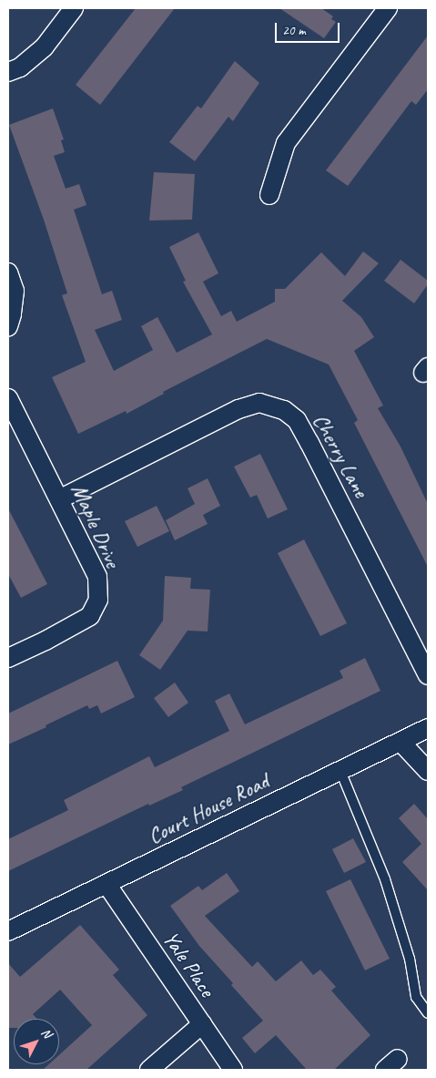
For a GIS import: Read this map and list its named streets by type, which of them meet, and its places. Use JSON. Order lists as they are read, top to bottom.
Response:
{
  "streets": {
    "street": [
      "Cherry Lane",
      "Maple Drive",
      "Court House Road",
      "Yale Place"
    ]
  },
  "crossings": [
    ["Cherry Lane", "Maple Drive"],
    ["Court House Road", "Yale Place"]
  ],
  "scale_bar": "20 m",
  "north": "top right"
}
